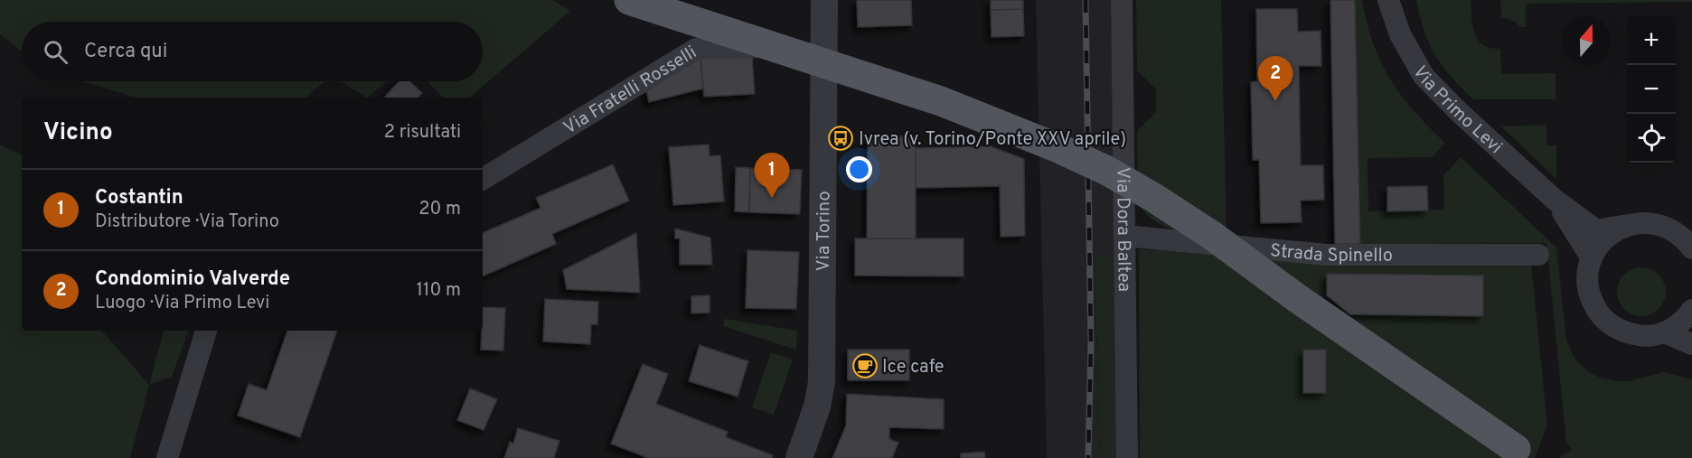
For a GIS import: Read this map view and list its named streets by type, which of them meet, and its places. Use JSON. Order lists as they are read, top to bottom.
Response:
{
  "streets": {
    "street": [
      "Via Fratelli Rosselli",
      "Via Primo Levi",
      "Via Dora Baltea",
      "Via Torino",
      "Strada Spinello"
    ]
  },
  "crossings": [
    ["Via Fratelli Rosselli", "Via Torino"],
    ["Via Dora Baltea", "Strada Spinello"]
  ],
  "places": {
    "bus stop": ["Ivrea (v. Torino/Ponte XXV aprile)"],
    "cafe": ["Ice cafe"]
  },
  "north": "top",
  "page": {
    "map_buttons": ["+", "−"],
    "search": "Cerca qui",
    "pins": ["2", "1"],
    "heading": ["Vicino", "2 risultati"],
    "list": [
      {
        "mark": "1",
        "name": "Costantin",
        "note": "Distributore · Via Torino",
        "value": "20 m"
      },
      {
        "mark": "2",
        "name": "Condominio Valverde",
        "note": "Luogo · Via Primo Levi",
        "value": "110 m"
      }
    ]
  }
}
